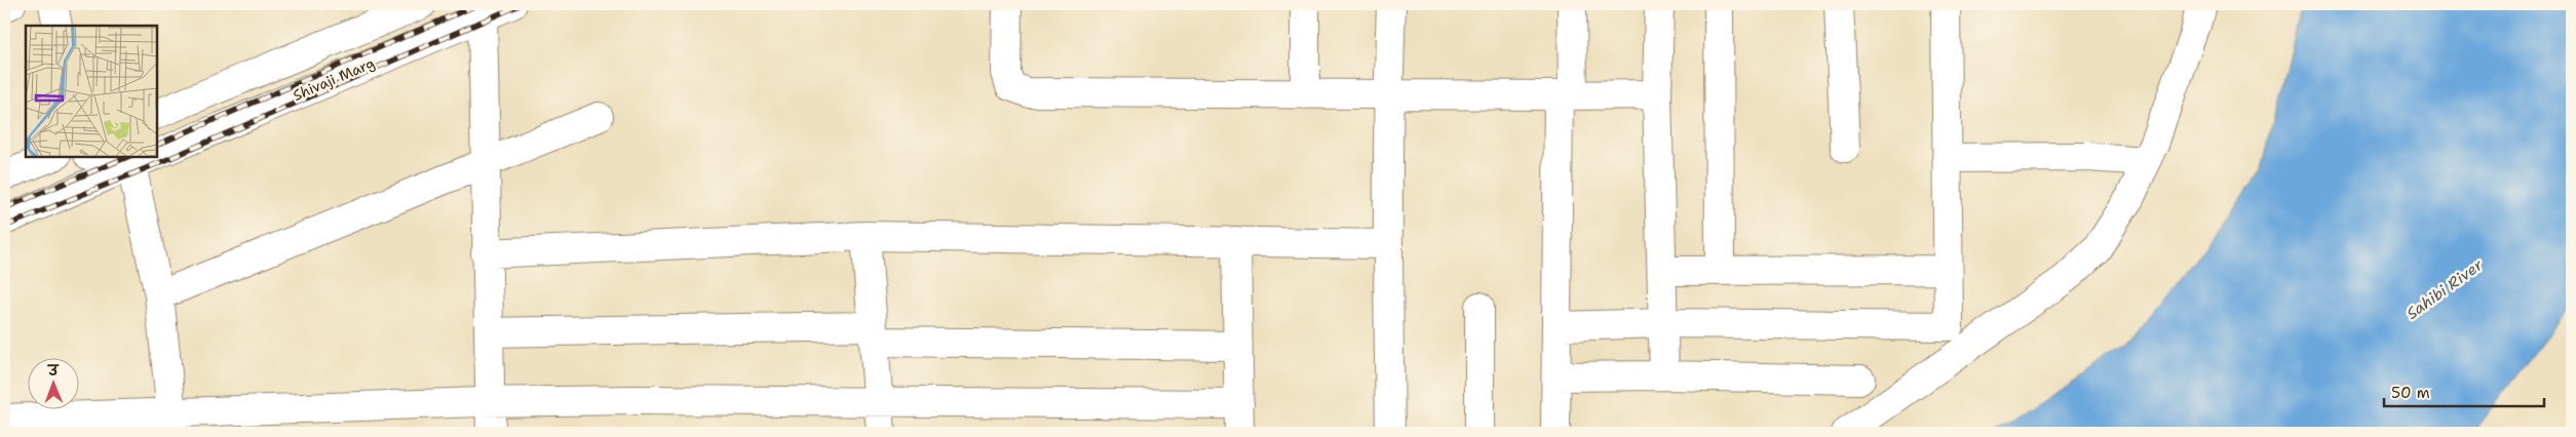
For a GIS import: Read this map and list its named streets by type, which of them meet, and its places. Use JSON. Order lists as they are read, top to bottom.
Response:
{
  "streets": {
    "street": ["Shivaji Marg"]
  },
  "water": ["Sahibi River"],
  "scale_bar": "50 m",
  "north": "top"
}
